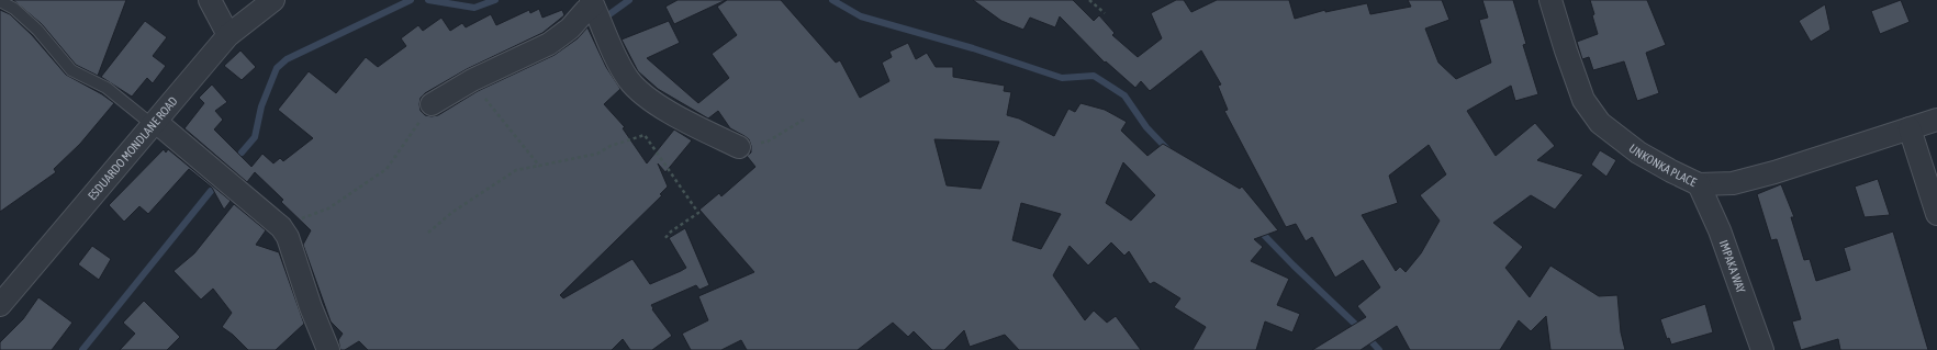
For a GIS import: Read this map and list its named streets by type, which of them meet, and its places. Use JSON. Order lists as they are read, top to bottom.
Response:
{
  "streets": {
    "street": ["ESDUARDO MONDLANE ROAD", "UNKONKA PLACE", "IMPAKA WAY"]
  },
  "crossings": [
    ["UNKONKA PLACE", "IMPAKA WAY"]
  ]
}
